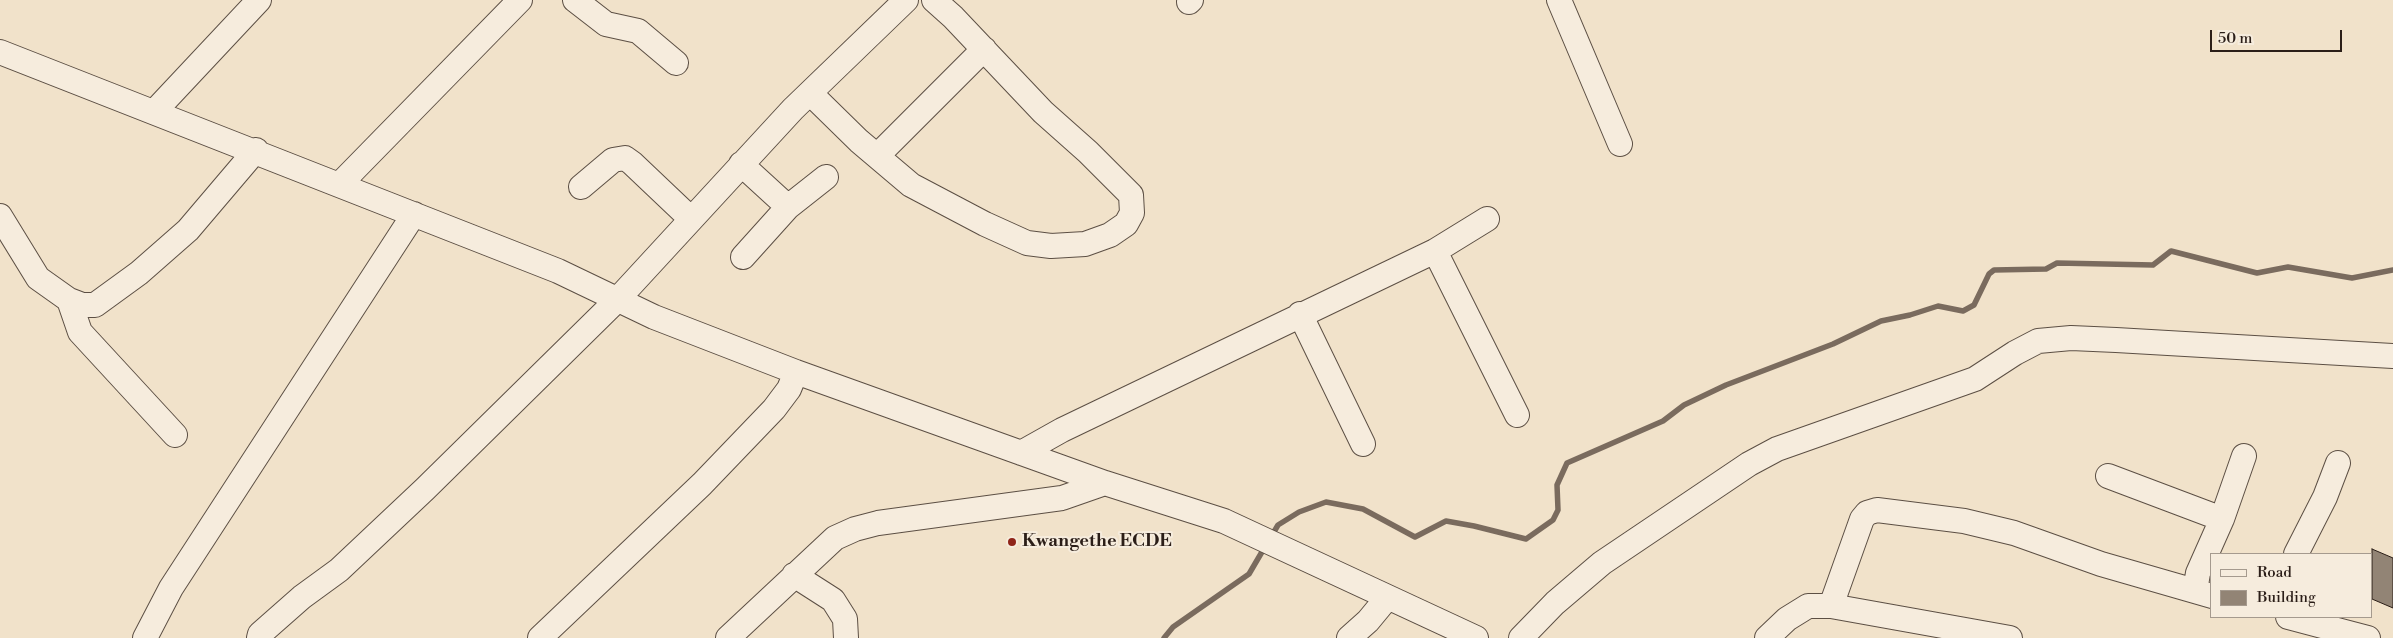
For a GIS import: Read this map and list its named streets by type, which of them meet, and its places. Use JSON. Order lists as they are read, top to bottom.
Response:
{
  "places": ["Kwangethe ECDE"],
  "legend": ["Road", "Building"],
  "scale_bar": "50 m"
}
